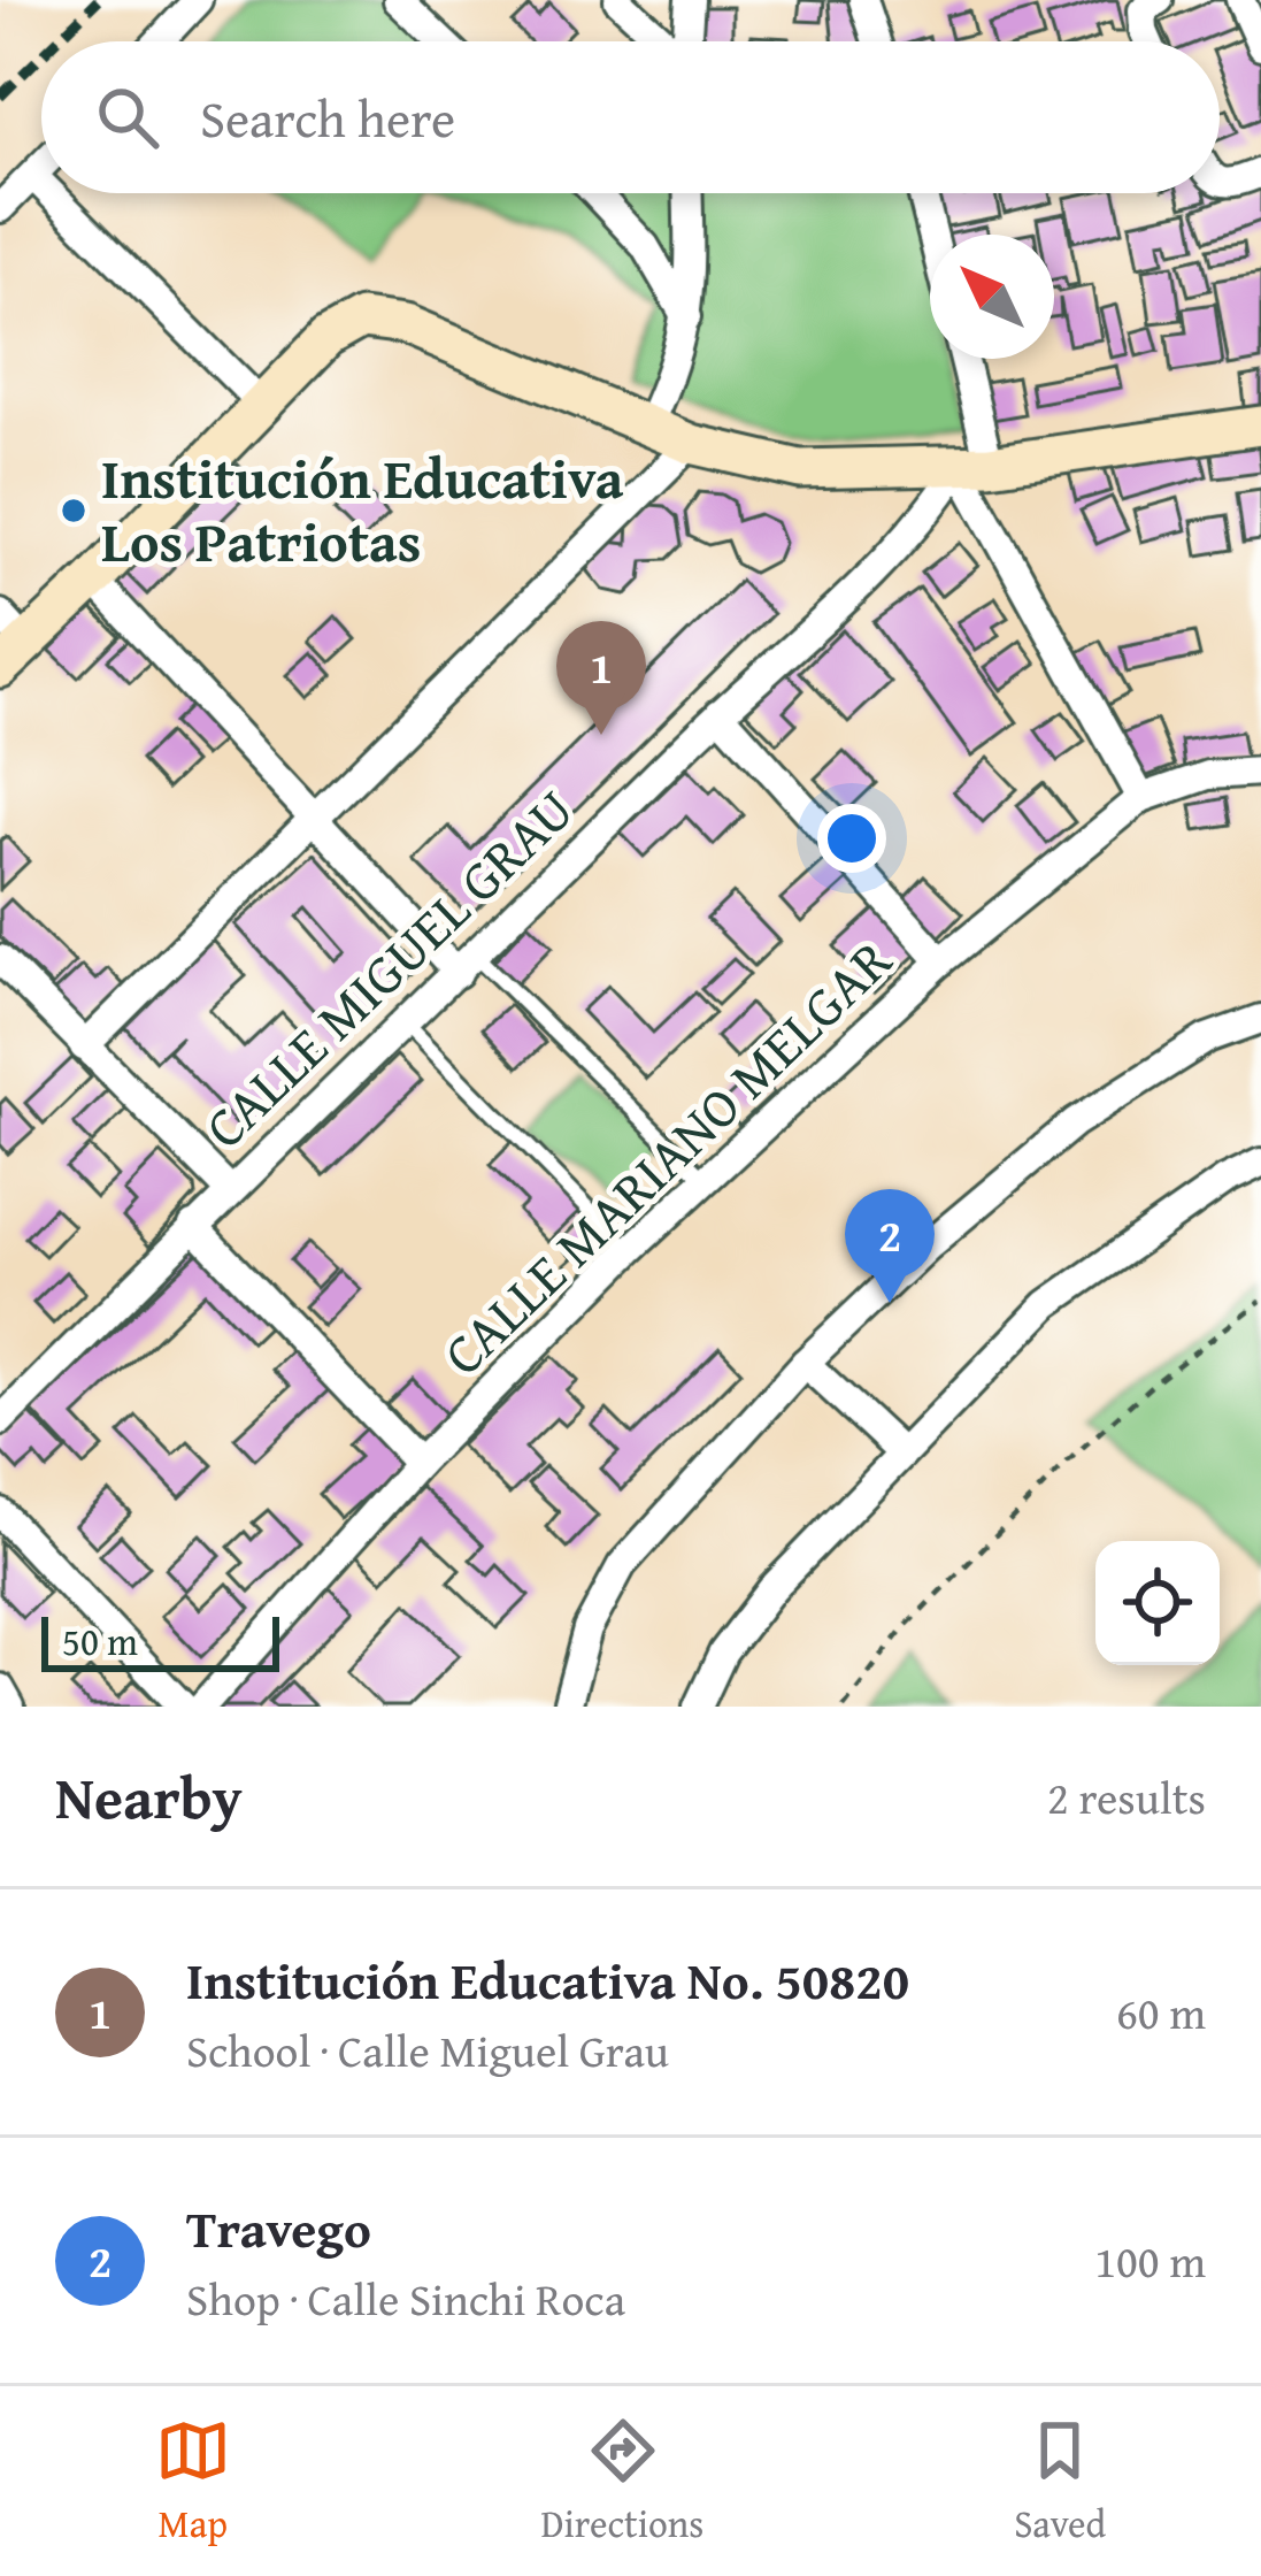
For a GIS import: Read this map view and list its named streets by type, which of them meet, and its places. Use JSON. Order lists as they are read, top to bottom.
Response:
{
  "streets": {
    "street": ["CALLE MIGUEL GRAU", "CALLE MARIANO MELGAR"]
  },
  "places": ["Institución Educativa Los Patriotas"],
  "scale_bar": "50 m",
  "north": "top left",
  "page": {
    "search": "Search here",
    "pins": ["1", "2"],
    "scale": "50 m",
    "heading": ["Nearby", "2 results"],
    "list": [
      {
        "mark": "1",
        "name": "Institución Educativa No. 50820",
        "note": "School · Calle Miguel Grau",
        "value": "60 m"
      },
      {
        "mark": "2",
        "name": "Travego",
        "note": "Shop · Calle Sinchi Roca",
        "value": "100 m"
      }
    ],
    "nav": ["Map", "Directions", "Saved"]
  }
}
